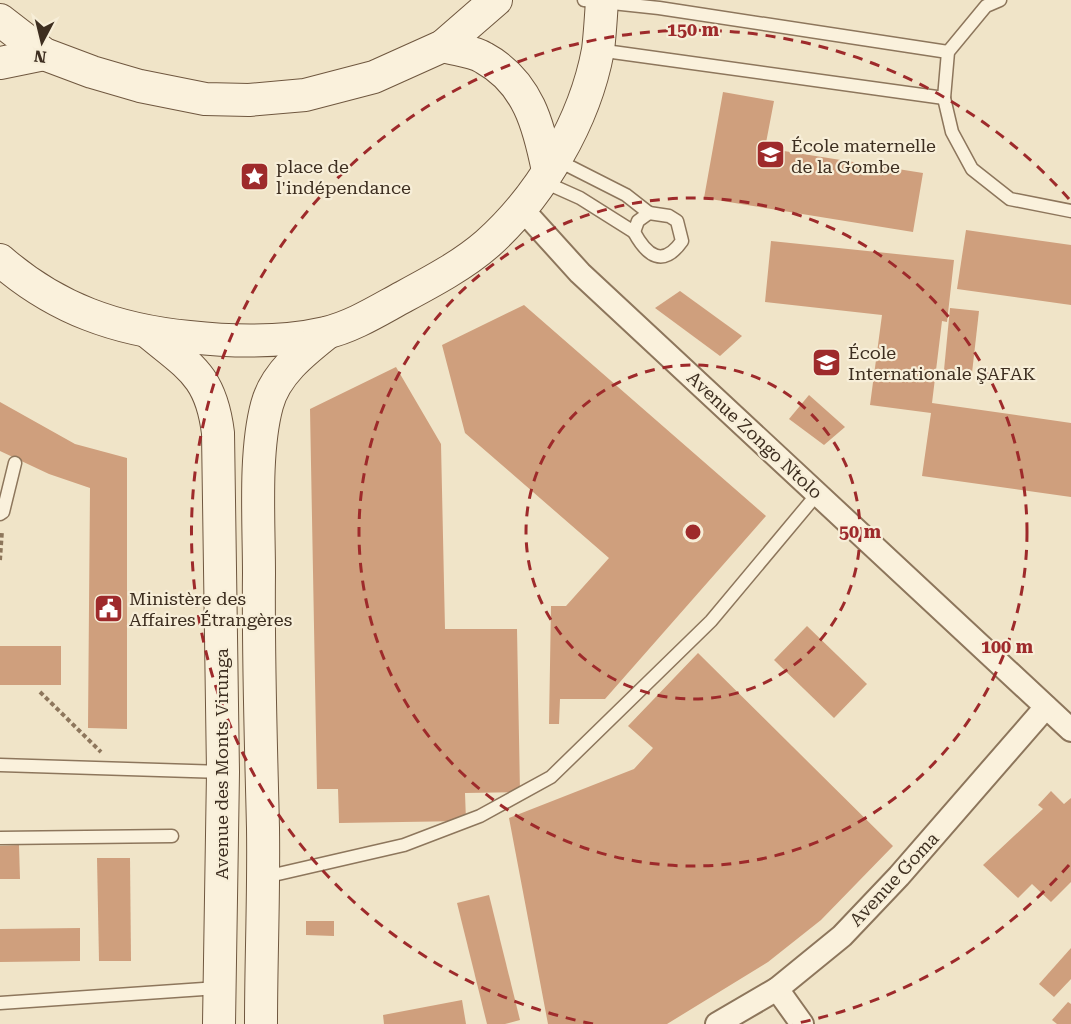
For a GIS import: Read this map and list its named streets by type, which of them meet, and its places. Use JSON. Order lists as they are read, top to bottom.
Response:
{
  "streets": {
    "street": ["Avenue Zongo Ntolo", "Avenue des Monts Virunga", "Avenue Goma"]
  },
  "crossings": [
    ["Avenue Zongo Ntolo", "Avenue Goma"]
  ],
  "places": {
    "school or university": ["École maternelle de la Gombe", "École Internationale ŞAFAK"],
    "place": ["place de l'indépendance"],
    "public building": ["Ministère des Affaires Étrangères"]
  },
  "north": "bottom",
  "rings": ["150 m", "50 m", "100 m"]
}
